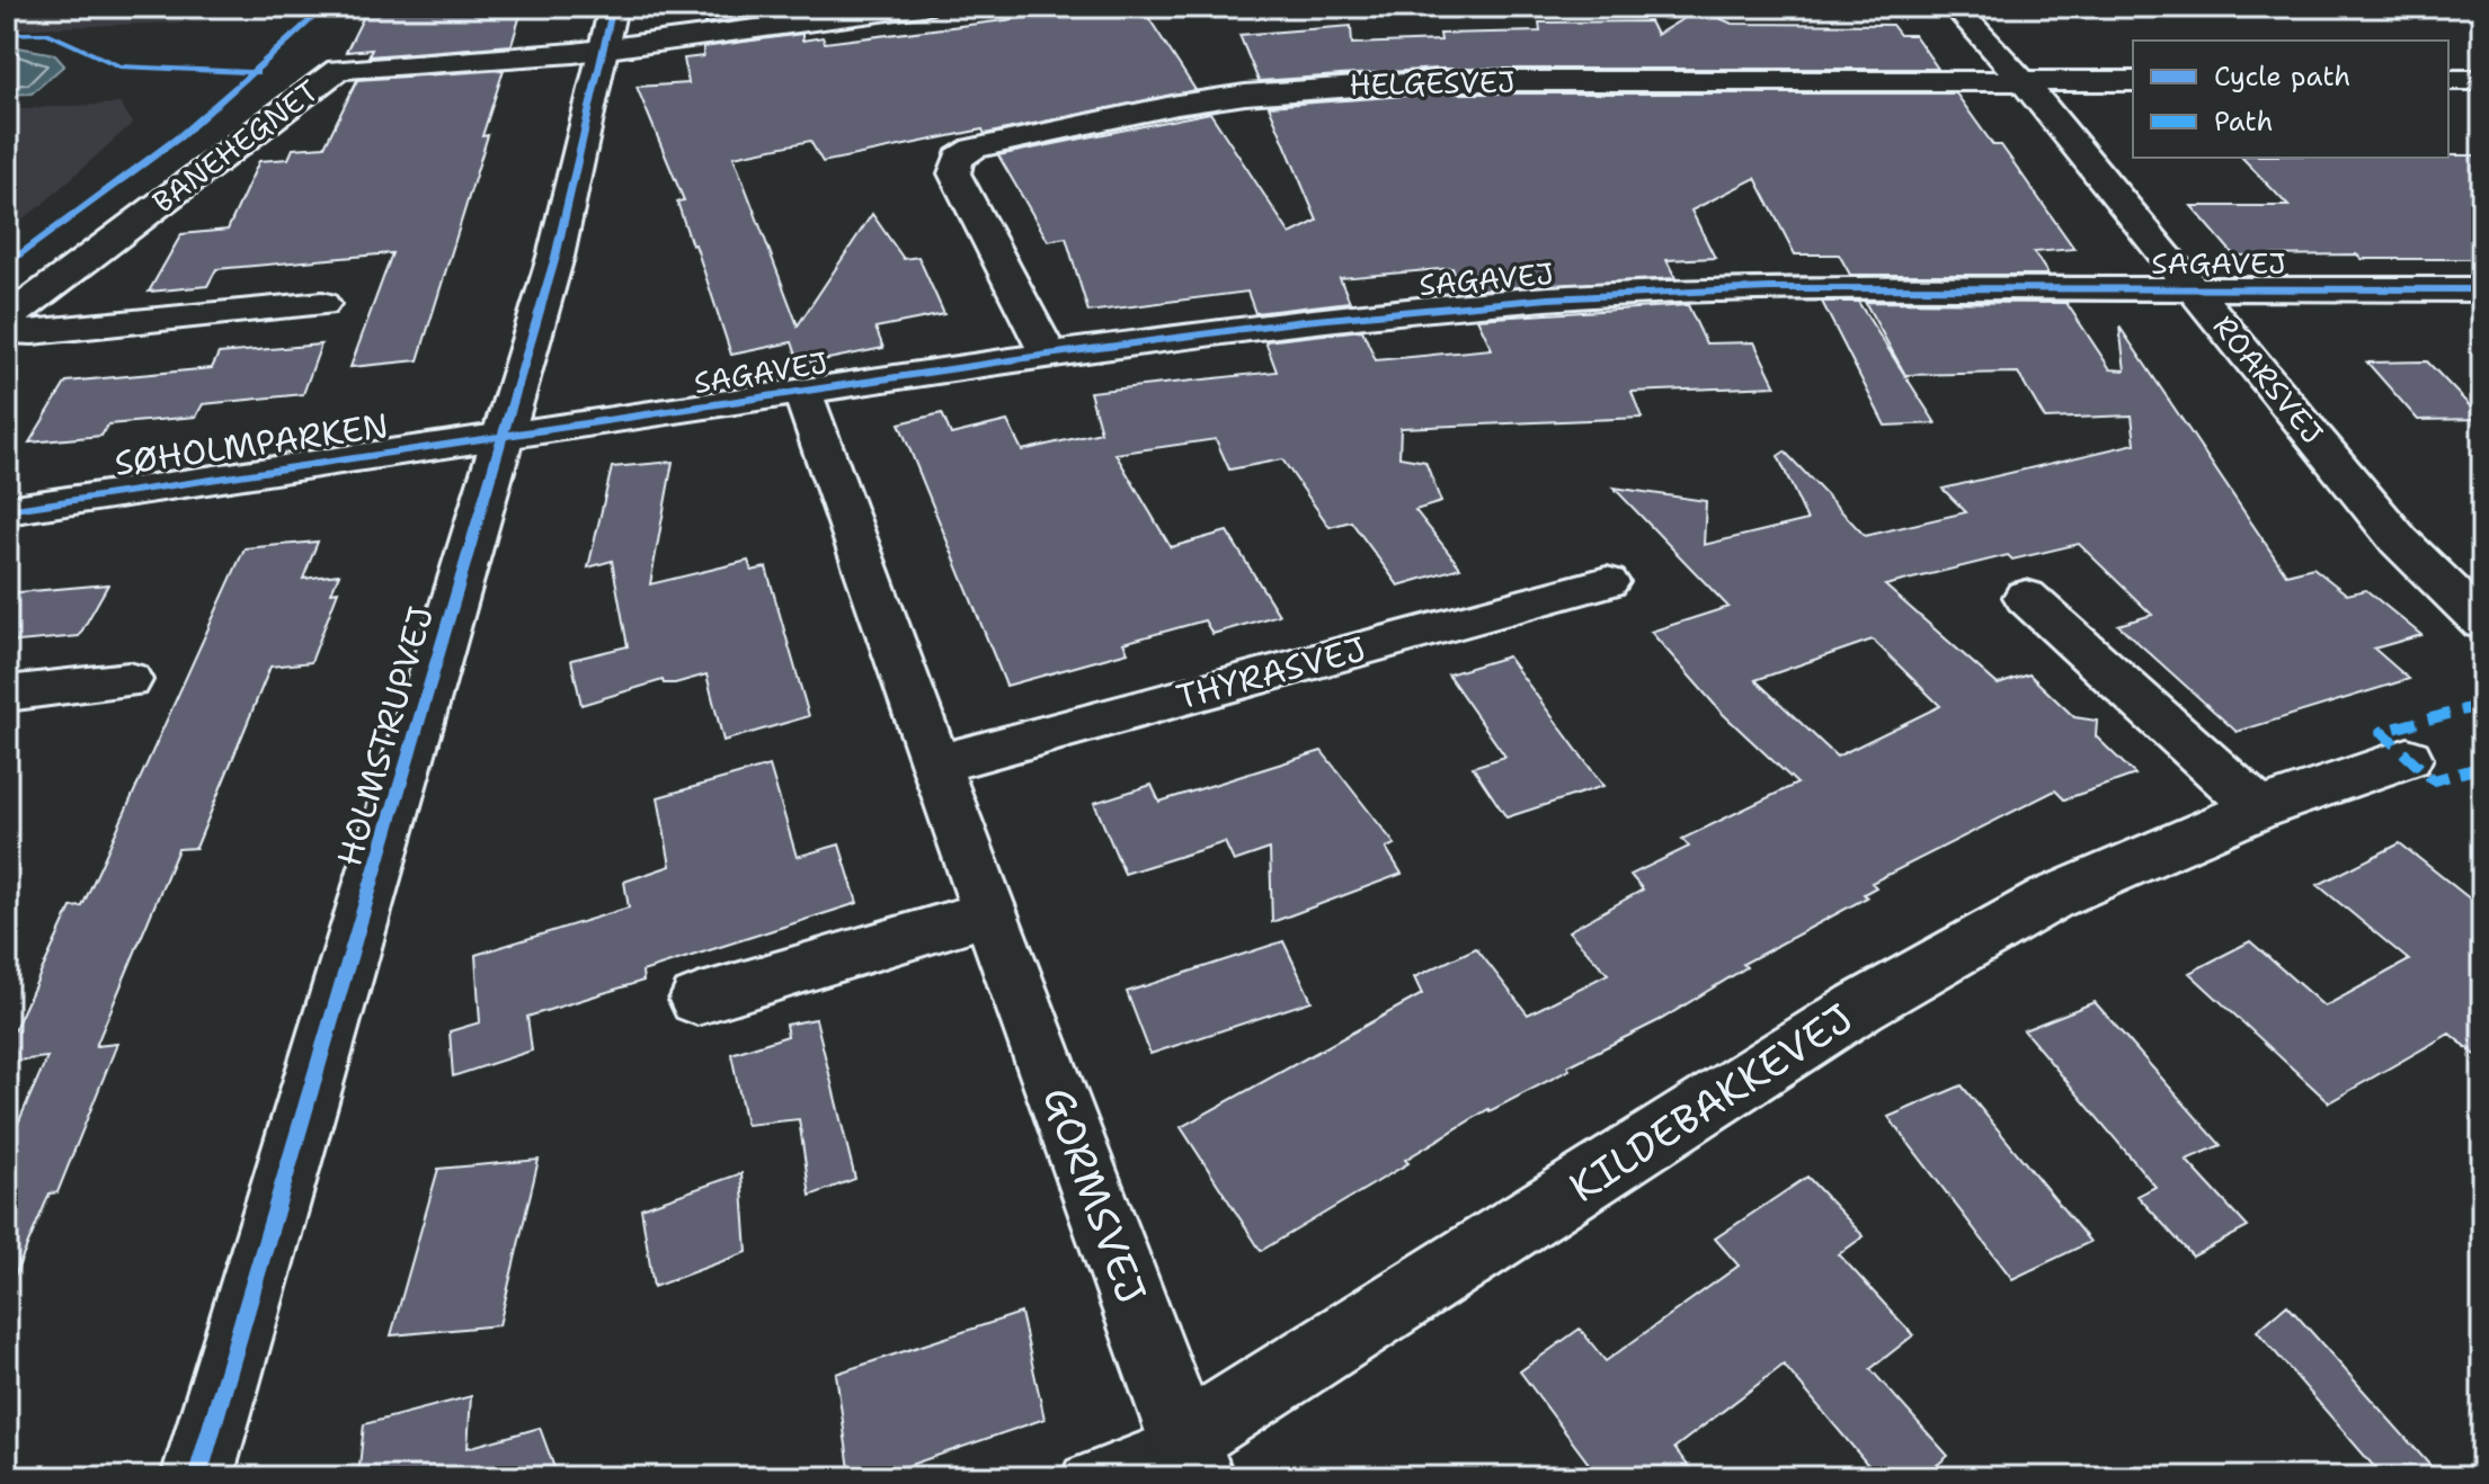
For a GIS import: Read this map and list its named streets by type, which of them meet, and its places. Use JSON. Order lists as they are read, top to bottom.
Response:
{
  "streets": {
    "street": [
      "HELGESVEJ",
      "BANEHEGNET",
      "SAGAVEJ",
      "ROARSVEJ",
      "SØHOLMPARKEN",
      "THYRASVEJ",
      "HOLMSTRUPVEJ",
      "KILDEBAKKEVEJ",
      "GORMSVEJ"
    ]
  },
  "crossings": [
    ["HELGESVEJ", "SAGAVEJ"],
    ["HELGESVEJ", "ROARSVEJ"],
    ["BANEHEGNET", "HOLMSTRUPVEJ"],
    ["SAGAVEJ", "ROARSVEJ"],
    ["SAGAVEJ", "SØHOLMPARKEN"],
    ["SAGAVEJ", "HOLMSTRUPVEJ"],
    ["SAGAVEJ", "GORMSVEJ"],
    ["SØHOLMPARKEN", "HOLMSTRUPVEJ"],
    ["THYRASVEJ", "GORMSVEJ"],
    ["KILDEBAKKEVEJ", "GORMSVEJ"]
  ],
  "legend": ["Cycle path", "Path"]
}
